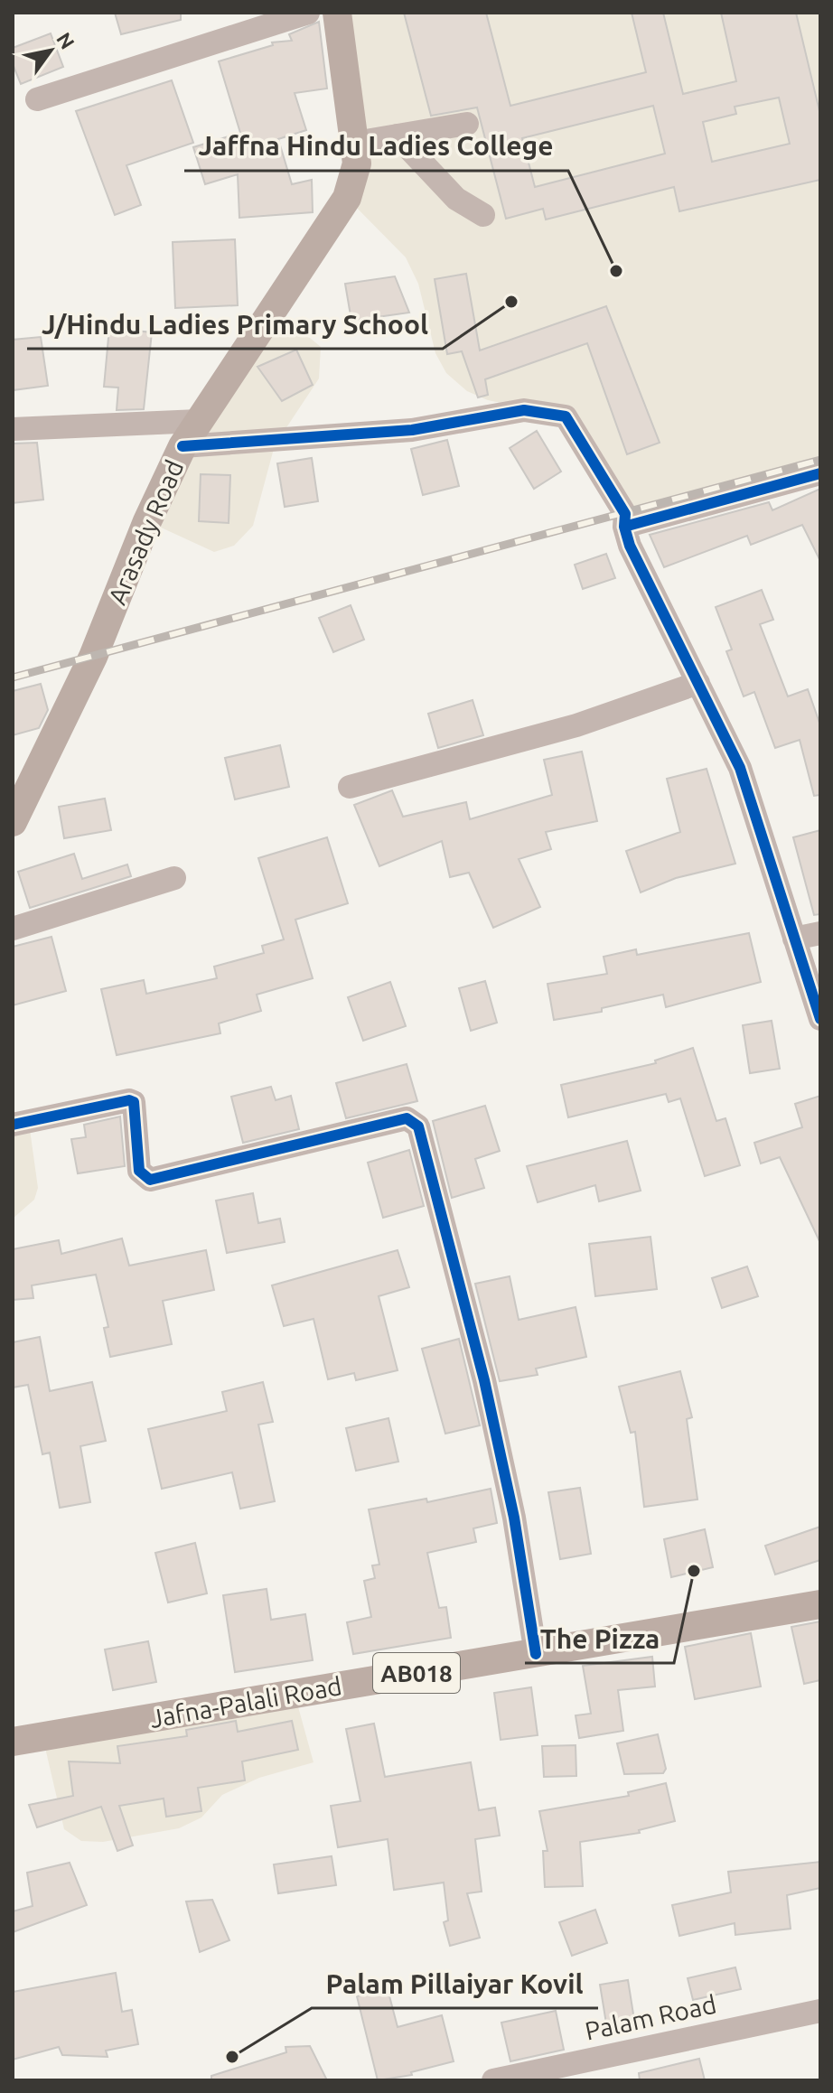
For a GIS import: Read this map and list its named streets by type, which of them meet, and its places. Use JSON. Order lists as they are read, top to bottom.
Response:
{
  "streets": {
    "main road": ["Arasady Road", "AB018", "Jafna-Palali Road"],
    "street": ["Palam Road"]
  },
  "places": [
    "Jaffna Hindu Ladies College",
    "J/Hindu Ladies Primary School",
    "The Pizza",
    "Palam Pillaiyar Kovil"
  ],
  "north": "top right"
}
